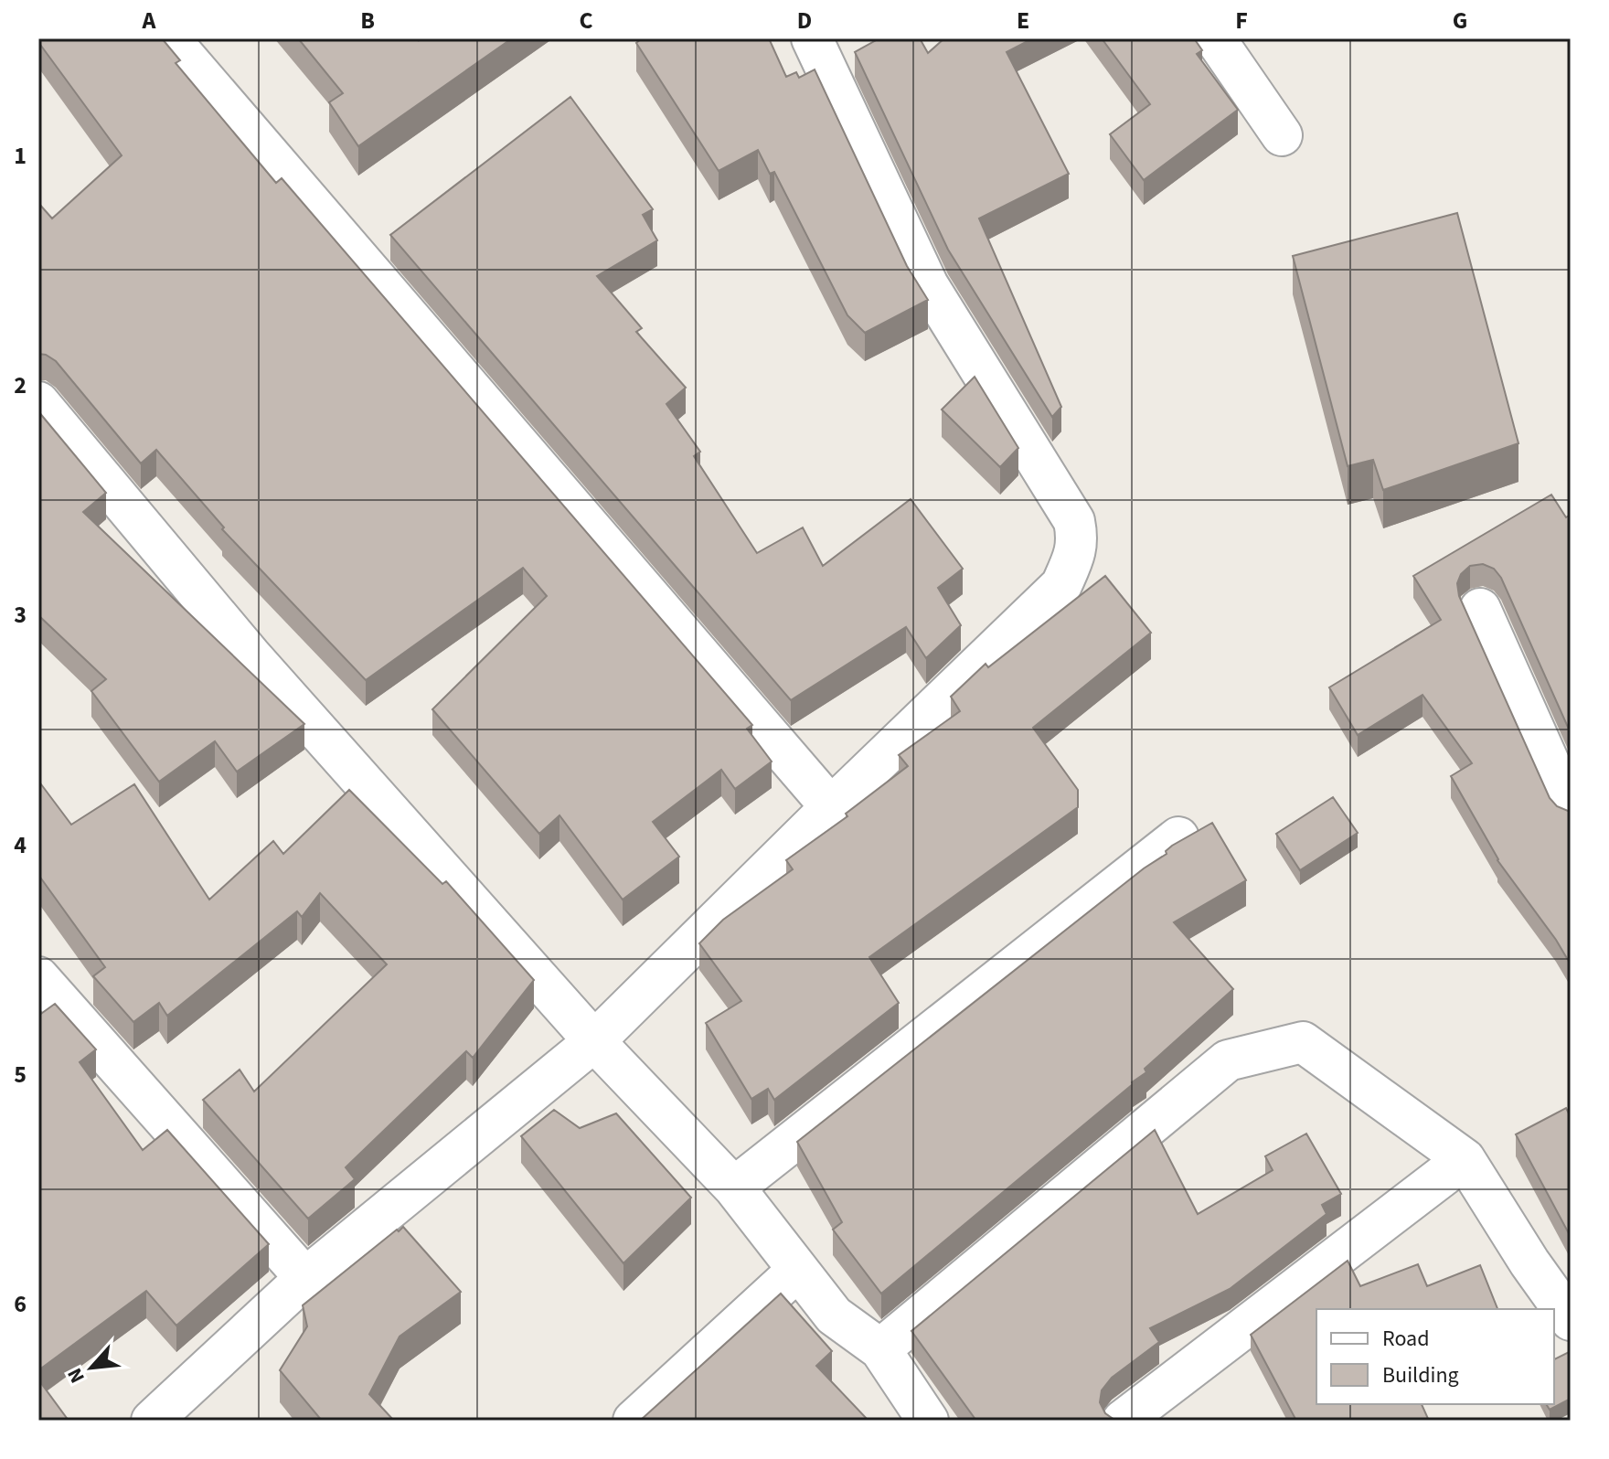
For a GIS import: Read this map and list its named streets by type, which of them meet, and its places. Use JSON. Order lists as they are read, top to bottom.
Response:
{
  "legend": ["Road", "Building"],
  "north": "bottom left",
  "grid": {
    "columns": [
      "A",
      "B",
      "C",
      "D",
      "E",
      "F",
      "G"
    ],
    "rows": [
      "1",
      "2",
      "3",
      "4",
      "5",
      "6"
    ]
  }
}
